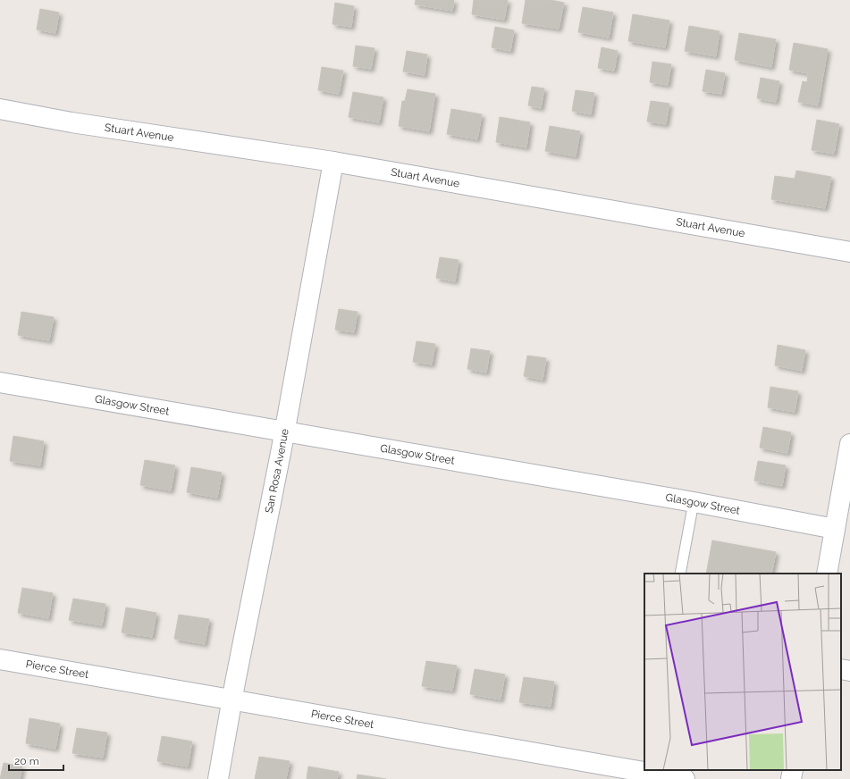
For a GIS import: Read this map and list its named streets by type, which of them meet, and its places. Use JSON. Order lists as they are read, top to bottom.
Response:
{
  "streets": {
    "street": [
      "Stuart Avenue",
      "Glasgow Street",
      "San Rosa Avenue",
      "Pierce Street"
    ]
  },
  "crossings": [
    ["Stuart Avenue", "San Rosa Avenue"],
    ["Glasgow Street", "San Rosa Avenue"],
    ["San Rosa Avenue", "Pierce Street"]
  ],
  "scale_bar": "20 m"
}
